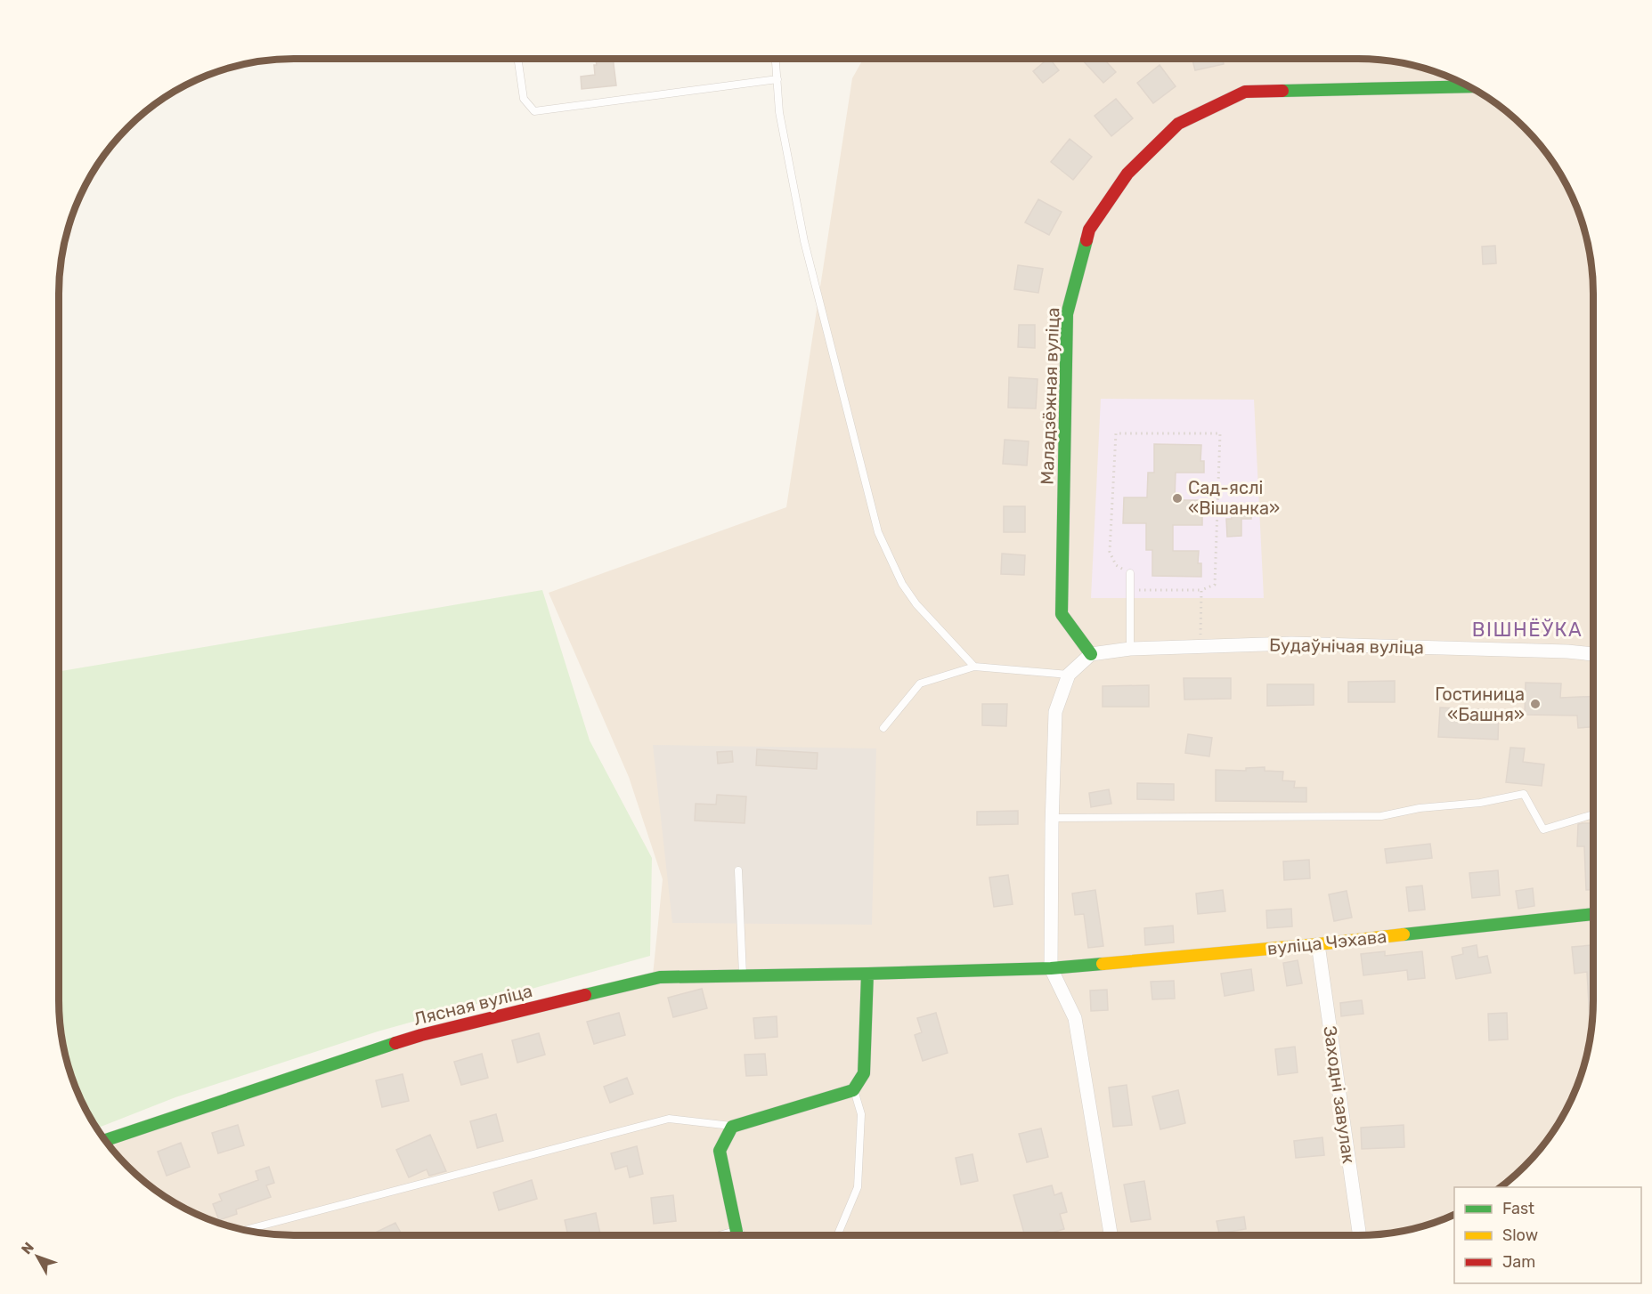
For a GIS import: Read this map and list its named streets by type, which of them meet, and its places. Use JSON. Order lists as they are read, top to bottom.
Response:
{
  "streets": {
    "street": [
      "Маладзёжная вуліца",
      "Будаўнічая вуліца",
      "вуліца Чэхава",
      "Лясная вуліца",
      "Заходні завулак"
    ]
  },
  "crossings": [
    ["Маладзёжная вуліца", "Будаўнічая вуліца"],
    ["вуліца Чэхава", "Лясная вуліца"],
    ["вуліца Чэхава", "Заходні завулак"]
  ],
  "districts": ["ВІШНЁЎКА"],
  "places": ["Сад-яслі «Вішанка»", "Гостиница «Башня»"],
  "legend": ["Fast", "Slow", "Jam"],
  "north": "top left"
}
